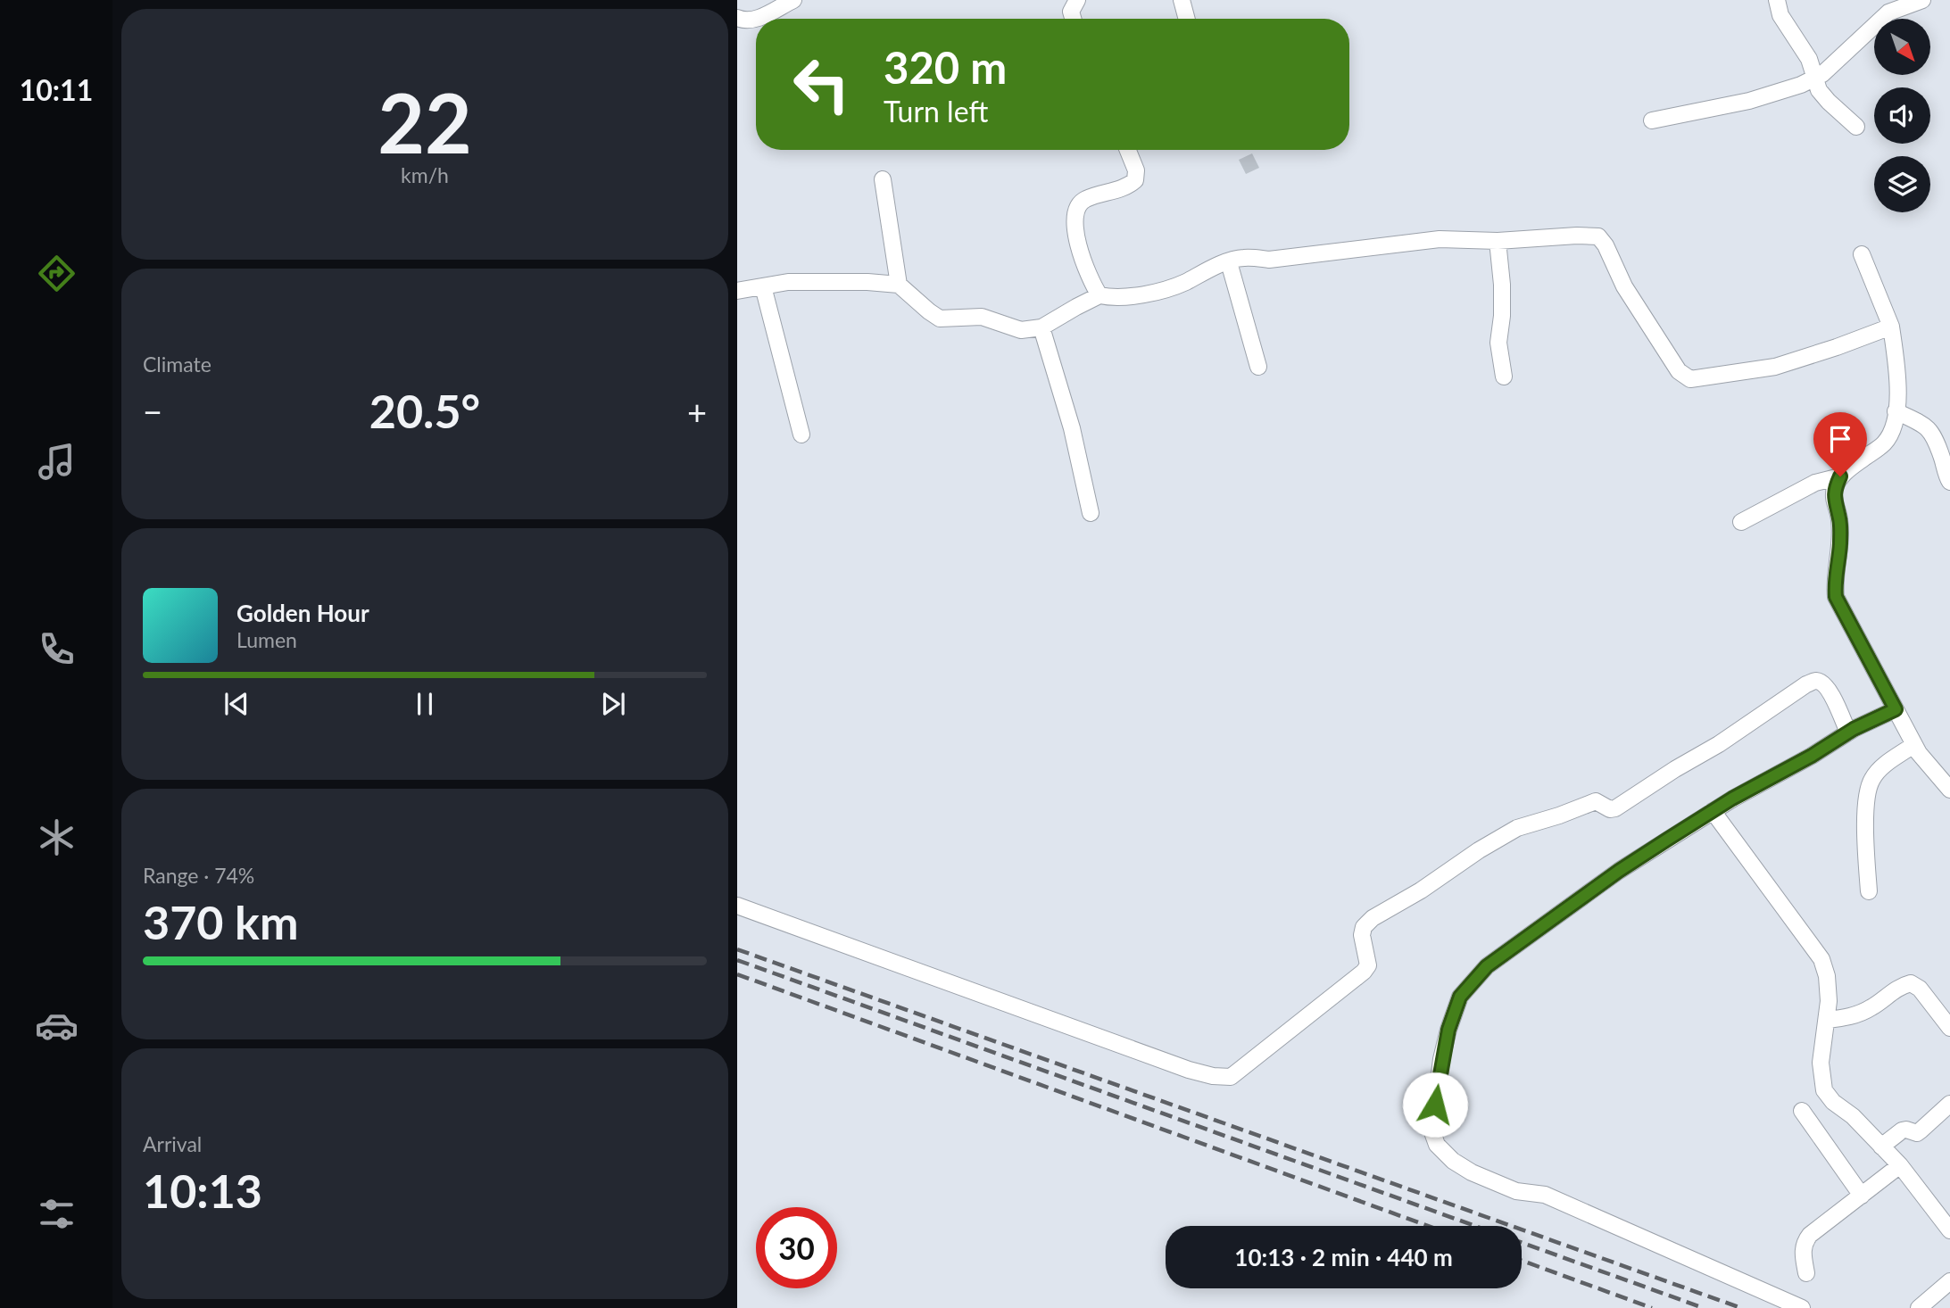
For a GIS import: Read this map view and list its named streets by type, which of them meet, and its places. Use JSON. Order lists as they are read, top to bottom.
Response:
{
  "north": "bottom right",
  "page": {
    "tabs": "10:11",
    "tile": [
      ["22", "km/h"],
      "Climate",
      ["Range · 74%", "370 km"],
      ["Arrival", "10:13"]
    ],
    "turn": ["320 m", "Turn left"],
    "heat": ["−", "20.5°", "+"],
    "song": ["Golden Hour", "Lumen"],
    "limit": "30",
    "trip": "10:13 · 2 min · 440 m"
  }
}
